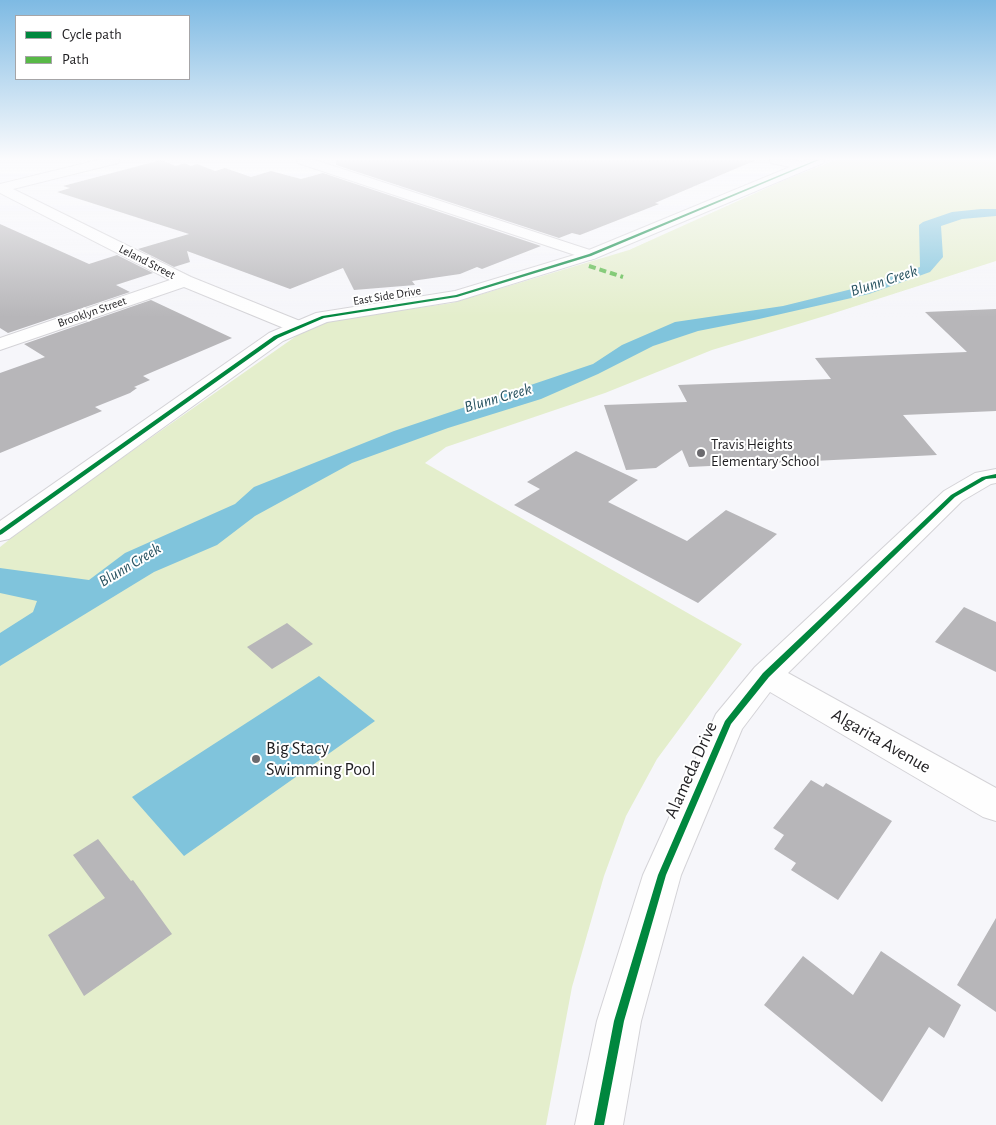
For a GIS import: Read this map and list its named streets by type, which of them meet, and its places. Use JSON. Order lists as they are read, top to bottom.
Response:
{
  "streets": {
    "street": [
      "Leland Street",
      "East Side Drive",
      "Brooklyn Street",
      "Algarita Avenue",
      "Alameda Drive"
    ]
  },
  "crossings": [
    ["Leland Street", "East Side Drive"],
    ["Leland Street", "Brooklyn Street"],
    ["Algarita Avenue", "Alameda Drive"]
  ],
  "water": ["Blunn Creek"],
  "places": ["Travis Heights Elementary School", "Big Stacy Swimming Pool"],
  "legend": ["Cycle path", "Path"]
}
